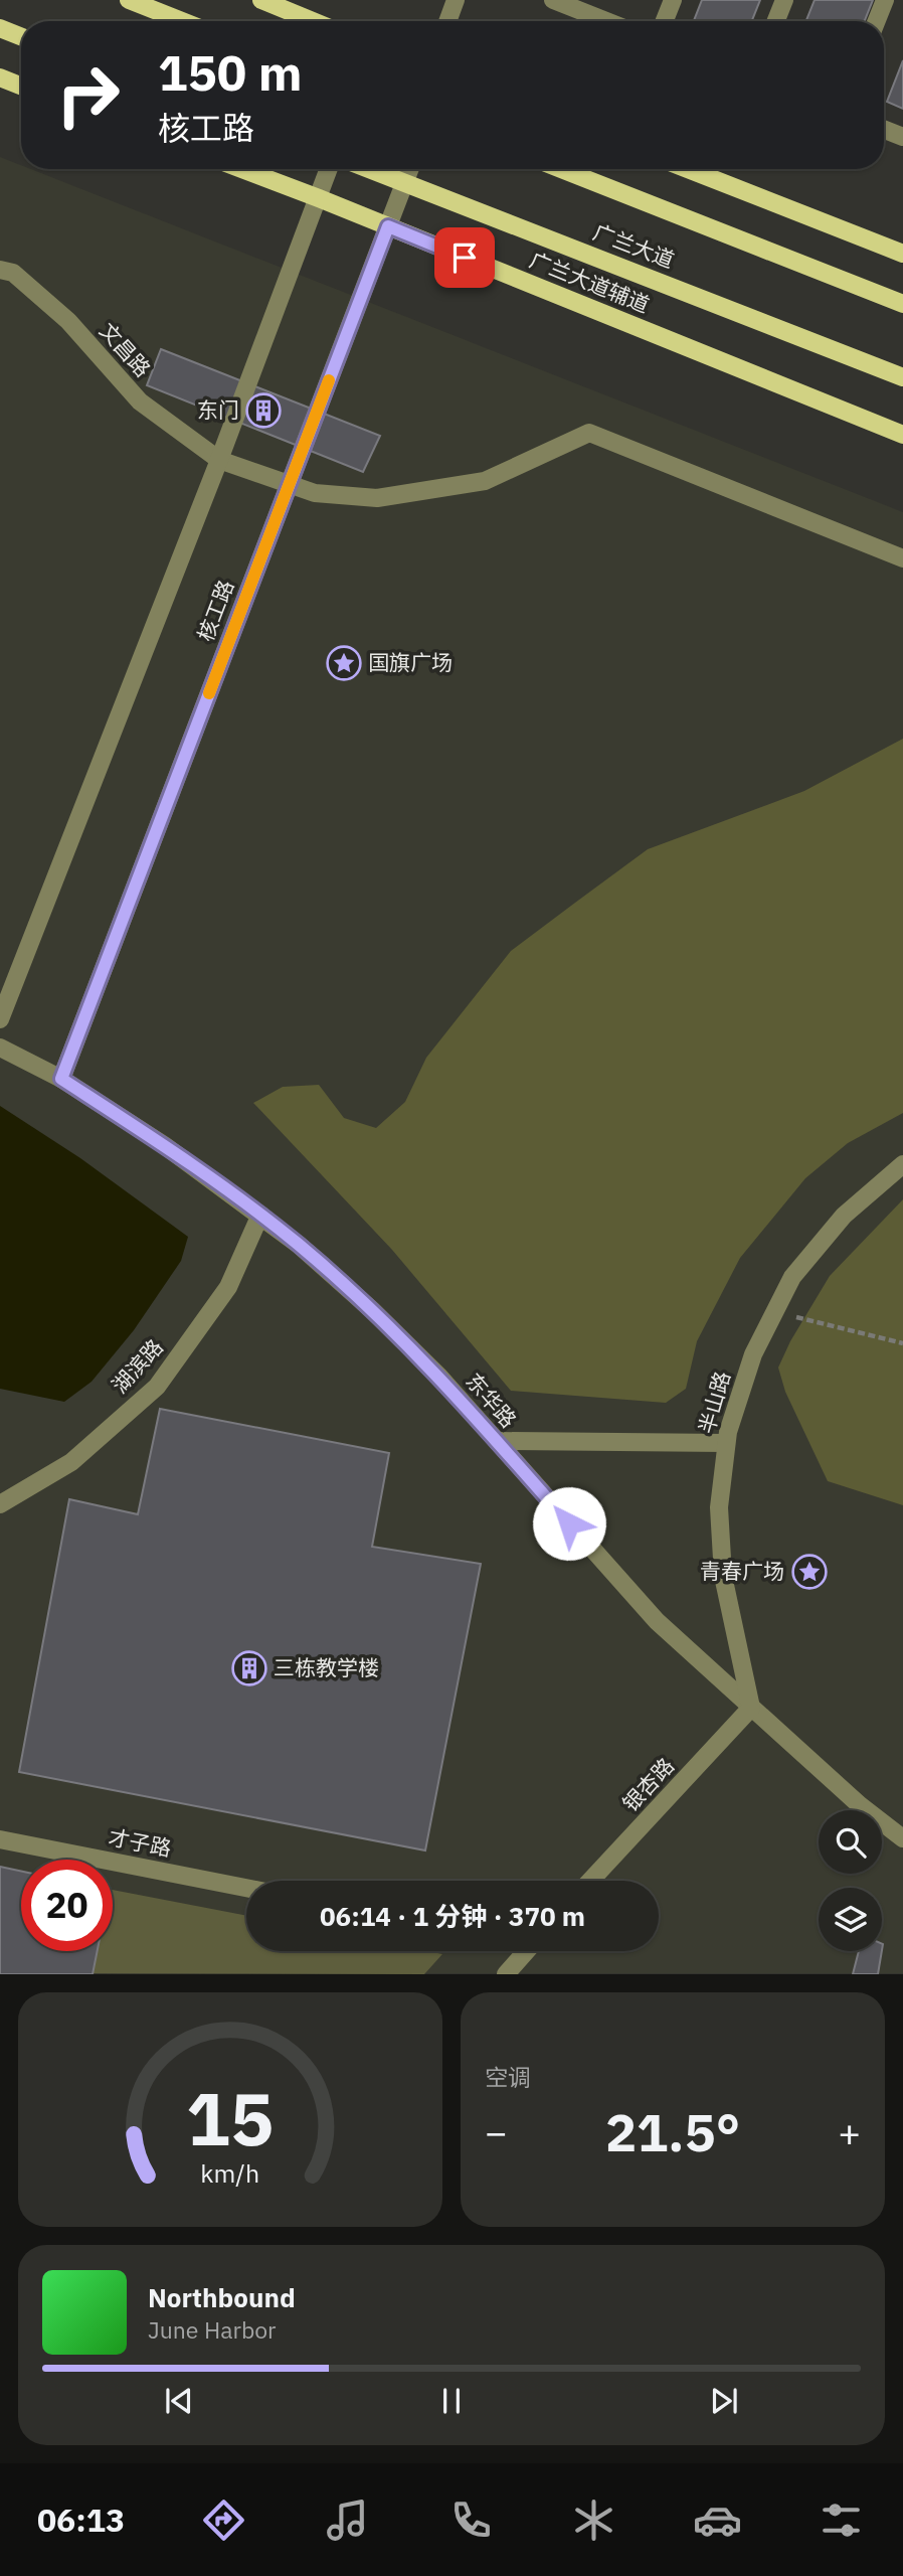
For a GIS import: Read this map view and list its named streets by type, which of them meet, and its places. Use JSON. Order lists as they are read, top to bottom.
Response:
{
  "streets": {
    "main road": ["广兰大道", "广兰大道辅道"],
    "street": [
      "文昌路",
      "核工路",
      "湖滨路",
      "东华路",
      "半山路",
      "银杏路",
      "才子路"
    ]
  },
  "crossings": [
    ["广兰大道", "核工路"],
    ["广兰大道辅道", "核工路"],
    ["文昌路", "核工路"],
    ["核工路", "东华路"],
    ["湖滨路", "东华路"],
    ["东华路", "半山路"],
    ["东华路", "银杏路"],
    ["半山路", "银杏路"]
  ],
  "places": {
    "building": ["东门", "三栋教学楼"],
    "place": ["国旗广场", "青春广场"]
  },
  "page": {
    "turn": ["150 m", "核工路"],
    "limit": "20",
    "trip": "06:14 · 1 分钟 · 370 m",
    "tile": "空调",
    "heat": ["−", "21.5°", "+"],
    "song": ["Northbound", "June Harbor"],
    "tabs": "06:13",
    "gauge": ["15", "km/h"]
  }
}
